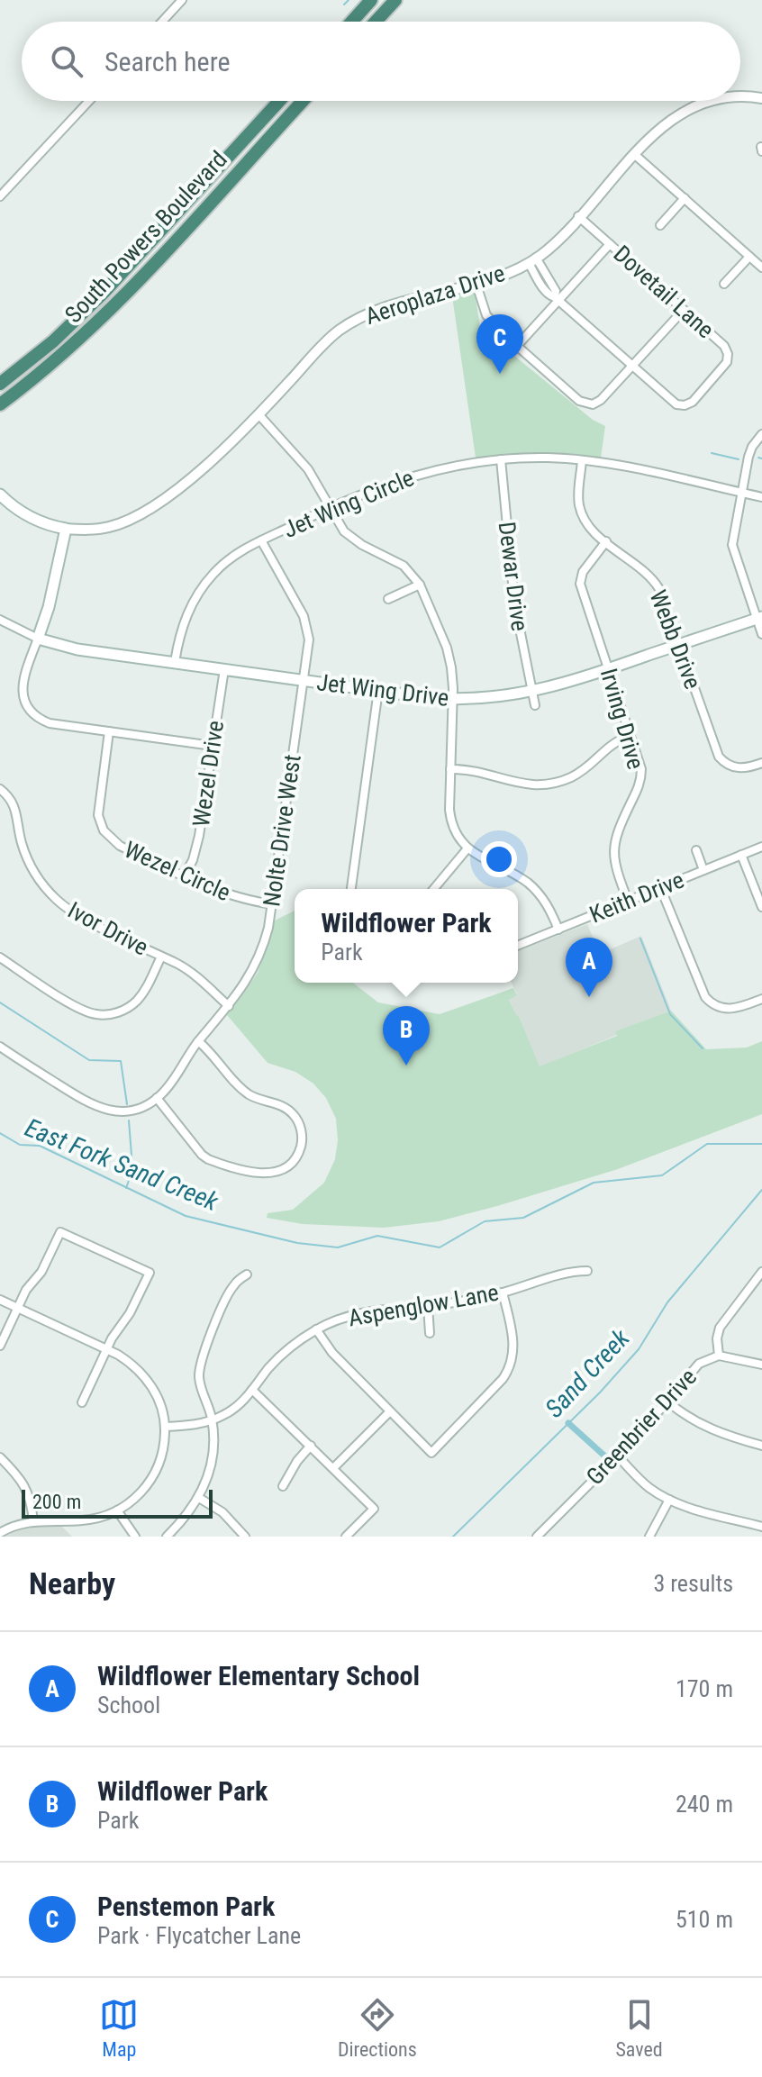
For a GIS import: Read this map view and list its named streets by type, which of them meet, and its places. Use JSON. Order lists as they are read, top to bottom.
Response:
{
  "streets": {
    "highway": ["South Powers Boulevard"],
    "main road": ["Aeroplaza Drive", "Jet Wing Drive"],
    "street": [
      "Dovetail Lane",
      "Jet Wing Circle",
      "Dewar Drive",
      "Webb Drive",
      "Irving Drive",
      "Wezel Drive",
      "Nolte Drive West",
      "Wezel Circle",
      "Keith Drive",
      "Ivor Drive",
      "Aspenglow Lane",
      "Greenbrier Drive"
    ]
  },
  "crossings": [
    ["Dovetail Lane", "Aeroplaza Drive"],
    ["Jet Wing Circle", "Dewar Drive"],
    ["Jet Wing Circle", "Webb Drive"],
    ["Jet Wing Circle", "Jet Wing Drive"],
    ["Jet Wing Circle", "Nolte Drive West"],
    ["Dewar Drive", "Jet Wing Drive"],
    ["Webb Drive", "Jet Wing Drive"],
    ["Webb Drive", "Irving Drive"],
    ["Jet Wing Drive", "Irving Drive"],
    ["Jet Wing Drive", "Wezel Drive"],
    ["Jet Wing Drive", "Nolte Drive West"],
    ["Irving Drive", "Keith Drive"],
    ["Wezel Drive", "Wezel Circle"],
    ["Nolte Drive West", "Wezel Circle"],
    ["Nolte Drive West", "Ivor Drive"]
  ],
  "water": ["East Fork Sand Creek", "Sand Creek"],
  "scale_bar": "200 m",
  "page": {
    "search": "Search here",
    "pins": ["C", "A", "B"],
    "popup": ["Wildflower Park", "Park"],
    "scale": "200 m",
    "heading": ["Nearby", "3 results"],
    "list": [
      {
        "mark": "A",
        "name": "Wildflower Elementary School",
        "note": "School",
        "value": "170 m"
      },
      {
        "mark": "B",
        "name": "Wildflower Park",
        "note": "Park",
        "value": "240 m"
      },
      {
        "mark": "C",
        "name": "Penstemon Park",
        "note": "Park · Flycatcher Lane",
        "value": "510 m"
      }
    ],
    "nav": ["Map", "Directions", "Saved"]
  }
}
